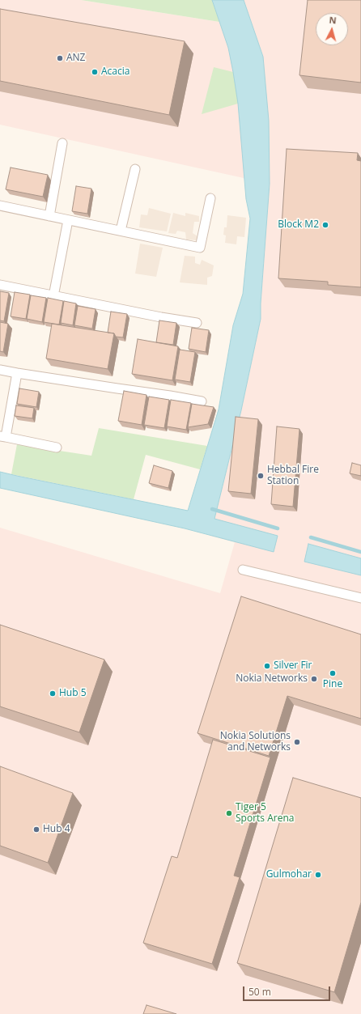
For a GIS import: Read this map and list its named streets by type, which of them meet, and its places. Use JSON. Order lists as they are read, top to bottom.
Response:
{
  "places": [
    "ANZ",
    "Acacia",
    "Block M2",
    "Hebbal Fire Station",
    "Silver Fir",
    "Pine",
    "Nokia Networks",
    "Hub 5",
    "Nokia Solutions and Networks",
    "Tiger 5 Sports Arena",
    "Hub 4",
    "Gulmohar"
  ],
  "scale_bar": "50 m",
  "north": "top"
}
